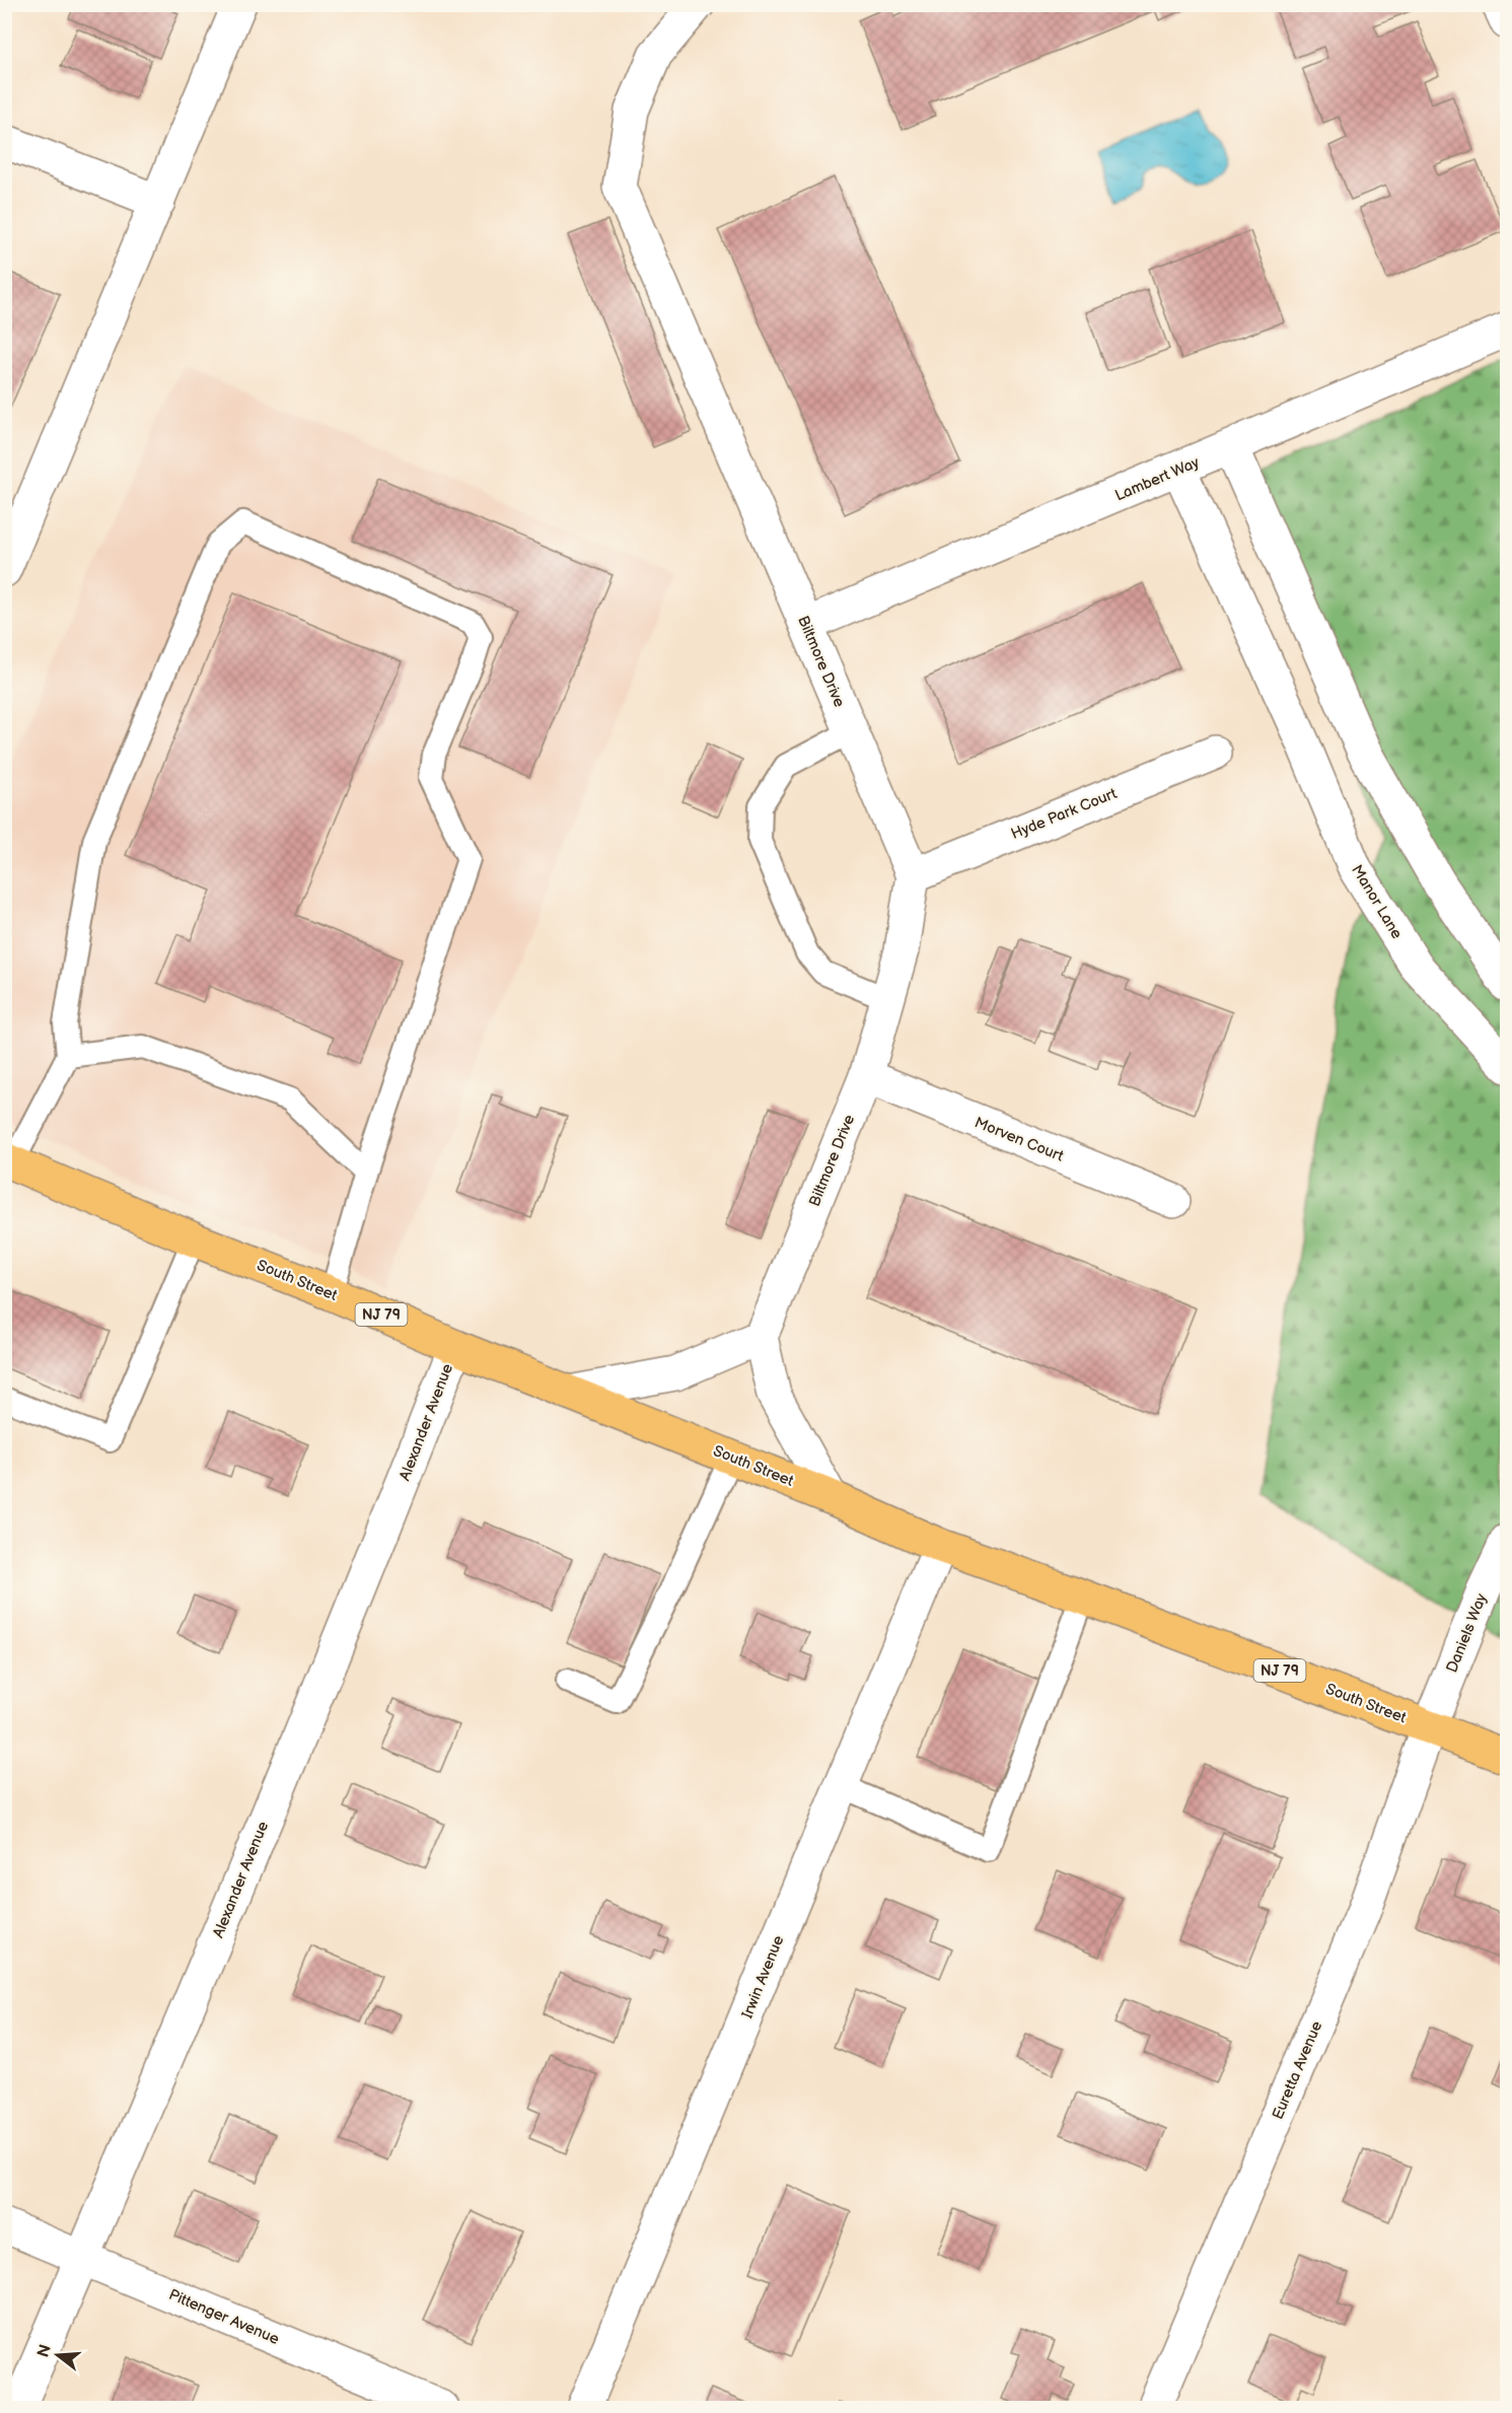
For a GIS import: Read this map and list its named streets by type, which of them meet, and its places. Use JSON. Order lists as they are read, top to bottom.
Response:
{
  "streets": {
    "main road": ["South Street", "NJ 79"],
    "street": [
      "Lambert Way",
      "Biltmore Drive",
      "Hyde Park Court",
      "Manor Lane",
      "Morven Court",
      "Alexander Avenue",
      "Daniels Way",
      "Irwin Avenue",
      "Euretta Avenue",
      "Pittenger Avenue"
    ]
  },
  "crossings": [
    ["Lambert Way", "Biltmore Drive"],
    ["Lambert Way", "Manor Lane"],
    ["Biltmore Drive", "Hyde Park Court"],
    ["Biltmore Drive", "Morven Court"],
    ["South Street", "Alexander Avenue"],
    ["South Street", "Daniels Way"],
    ["South Street", "Irwin Avenue"],
    ["South Street", "Euretta Avenue"],
    ["Alexander Avenue", "Pittenger Avenue"],
    ["Daniels Way", "Euretta Avenue"]
  ],
  "north": "left"
}
